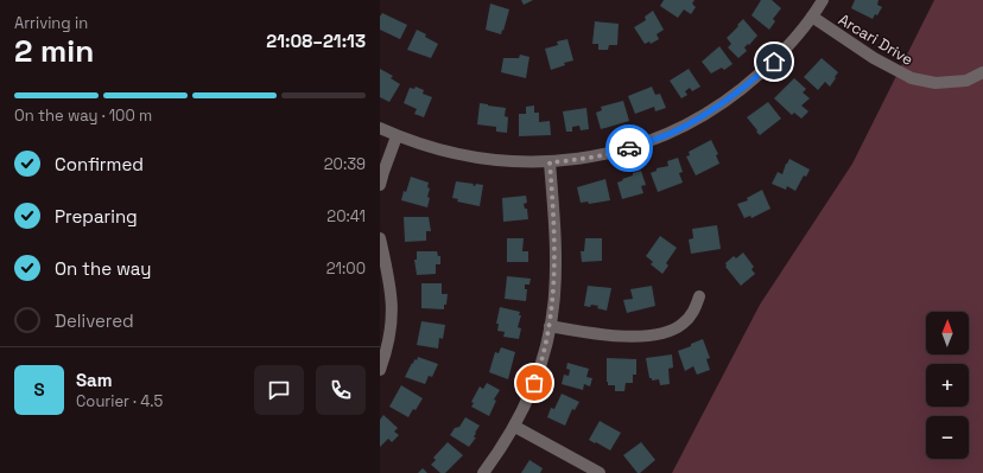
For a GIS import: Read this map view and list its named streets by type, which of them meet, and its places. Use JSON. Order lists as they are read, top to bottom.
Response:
{
  "streets": {
    "street": ["Arcari Drive"]
  },
  "north": "top",
  "page": {
    "heading": ["2 min", "Arriving in", "21:08–21:13"],
    "panel": ["Sam", "Courier · 4.5"],
    "bar": "On the way · 100 m",
    "list": [
      ["Confirmed", "20:39"],
      ["Preparing", "20:41"],
      ["On the way", "21:00"],
      "Delivered"
    ],
    "map_buttons": ["+", "−"],
    "round": "S"
  }
}
